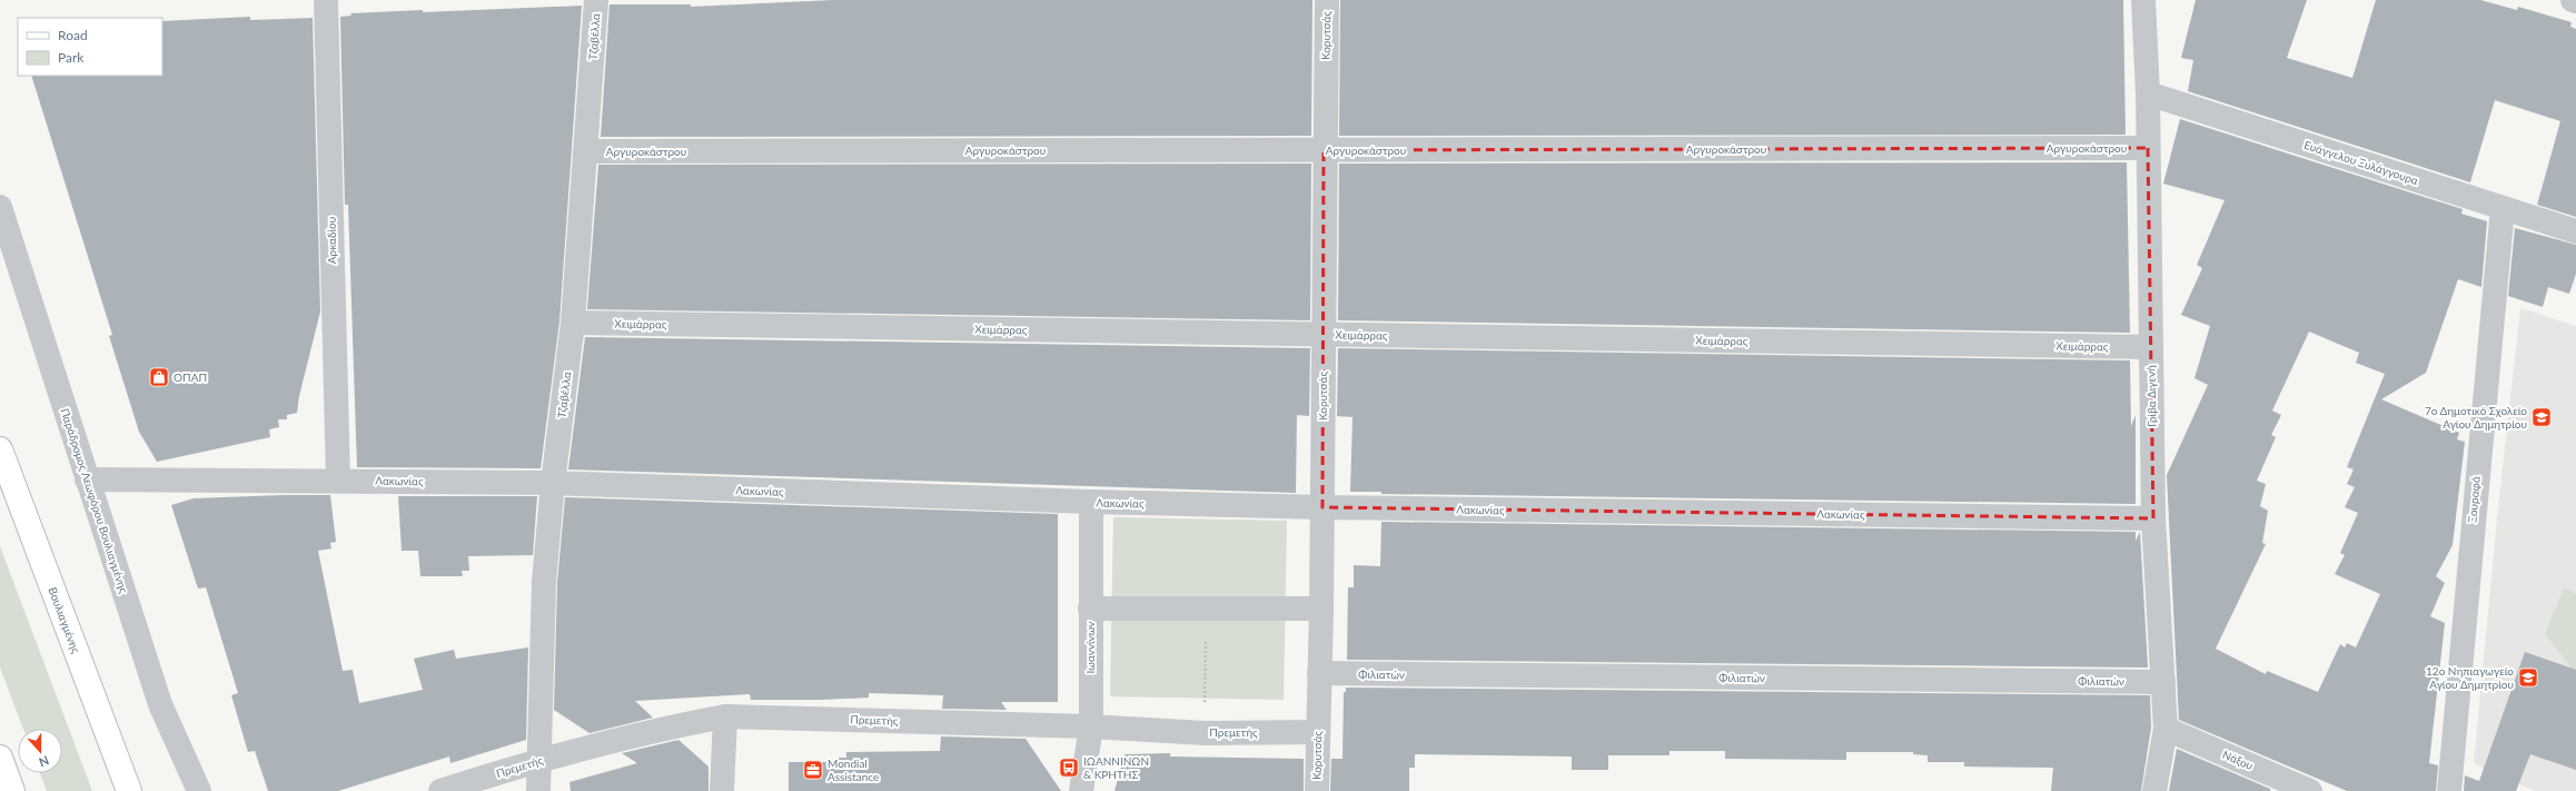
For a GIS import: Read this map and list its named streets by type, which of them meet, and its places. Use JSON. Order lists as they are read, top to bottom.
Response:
{
  "streets": {
    "main road": ["Βουλιαγμένης"],
    "street": [
      "Κορυτσάς",
      "Τζαβέλλα",
      "Αργυροκάστρου",
      "Ευάγγελου Ξυλάγγουρα",
      "Αρκαδίου",
      "Χειμάρρας",
      "Γρίβα Διγενή",
      "Λακωνίας",
      "Ξουραφά",
      "Παράδρομος Λεωφόρου Βουλιαγμένης",
      "Ιωαννίνων",
      "Φιλιατών",
      "Πρεμετής",
      "Νάξου"
    ]
  },
  "crossings": [
    ["Κορυτσάς", "Αργυροκάστρου"],
    ["Κορυτσάς", "Χειμάρρας"],
    ["Κορυτσάς", "Λακωνίας"],
    ["Κορυτσάς", "Φιλιατών"],
    ["Κορυτσάς", "Πρεμετής"],
    ["Τζαβέλλα", "Αργυροκάστρου"],
    ["Τζαβέλλα", "Χειμάρρας"],
    ["Τζαβέλλα", "Λακωνίας"],
    ["Τζαβέλλα", "Πρεμετής"],
    ["Αργυροκάστρου", "Γρίβα Διγενή"],
    ["Ευάγγελου Ξυλάγγουρα", "Γρίβα Διγενή"],
    ["Ευάγγελου Ξυλάγγουρα", "Ξουραφά"],
    ["Αρκαδίου", "Λακωνίας"],
    ["Χειμάρρας", "Γρίβα Διγενή"],
    ["Γρίβα Διγενή", "Λακωνίας"],
    ["Γρίβα Διγενή", "Φιλιατών"],
    ["Γρίβα Διγενή", "Νάξου"],
    ["Λακωνίας", "Παράδρομος Λεωφόρου Βουλιαγμένης"],
    ["Λακωνίας", "Ιωαννίνων"],
    ["Ιωαννίνων", "Πρεμετής"]
  ],
  "places": {
    "shop": ["ΟΠΑΠ"],
    "school or university": ["7ο Δημοτικό Σχολείο Αγίου Δημητρίου", "12ο Νηπιαγωγείο Αγίου Δημητρίου"],
    "bus stop": ["ΙΩΑΝΝΙΝΩΝ & ΚΡΗΤΗΣ"],
    "office": ["Mondial Assistance"]
  },
  "legend": ["Road", "Park"],
  "north": "bottom"
}
